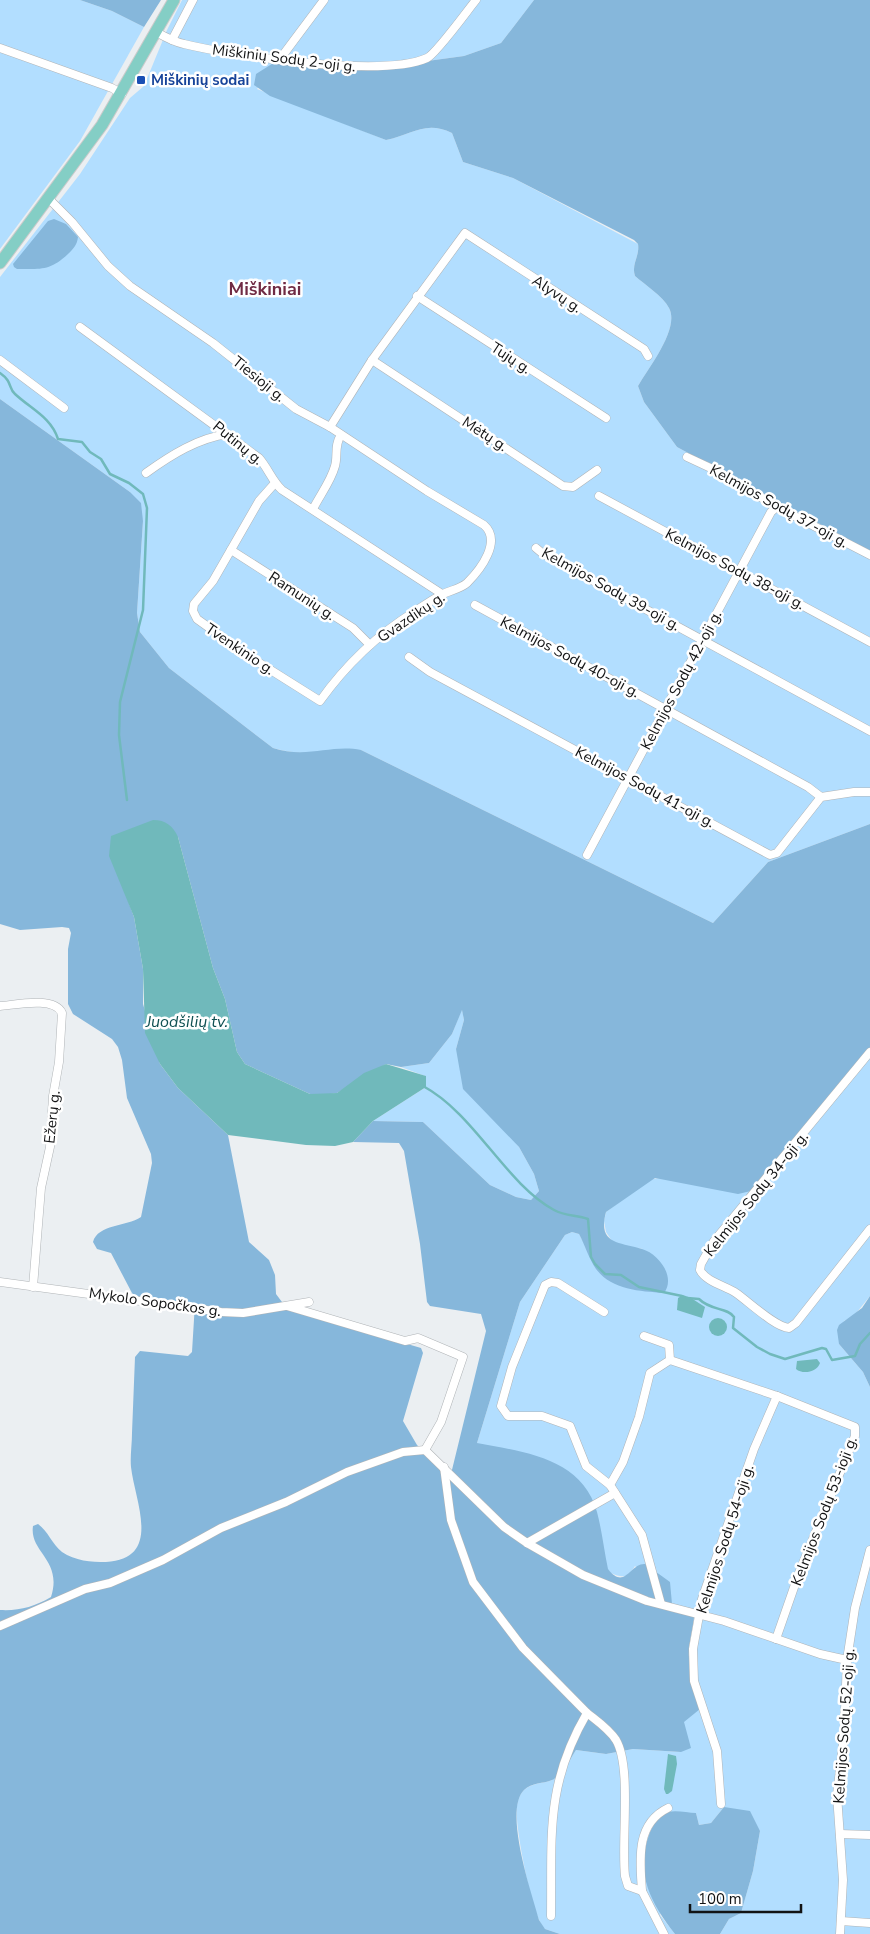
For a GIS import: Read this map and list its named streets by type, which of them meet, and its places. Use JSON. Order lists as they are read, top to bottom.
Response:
{
  "streets": {
    "street": [
      "Miškinių Sodų 2-oji g.",
      "Alyvų g.",
      "Tujų g.",
      "Tiesioji g.",
      "Mėtų g.",
      "Putinų g.",
      "Kelmijos Sodų 37-oji g.",
      "Kelmijos Sodų 38-oji g.",
      "Kelmijos Sodų 39-oji g.",
      "Ramunių g.",
      "Gvazdikų g.",
      "Tvenkinio g.",
      "Kelmijos Sodų 40-oji g.",
      "Kelmijos Sodų 42-oji g.",
      "Kelmijos Sodų 41-oji g.",
      "Ežerų g.",
      "Kelmijos Sodų 34-oji g.",
      "Mykolo Sopočkos g.",
      "Kelmijos Sodų 53-ioji g.",
      "Kelmijos Sodų 54-oji g.",
      "Kelmijos Sodų 52-oji g."
    ]
  },
  "crossings": [
    ["Alyvų g.", "Tujų g."],
    ["Tiesioji g.", "Gvazdikų g."],
    ["Putinų g.", "Gvazdikų g."],
    ["Putinų g.", "Tvenkinio g."],
    ["Kelmijos Sodų 37-oji g.", "Kelmijos Sodų 42-oji g."],
    ["Kelmijos Sodų 38-oji g.", "Kelmijos Sodų 42-oji g."],
    ["Kelmijos Sodų 39-oji g.", "Kelmijos Sodų 42-oji g."],
    ["Ramunių g.", "Gvazdikų g."],
    ["Ramunių g.", "Tvenkinio g."],
    ["Gvazdikų g.", "Tvenkinio g."],
    ["Kelmijos Sodų 40-oji g.", "Kelmijos Sodų 42-oji g."],
    ["Kelmijos Sodų 40-oji g.", "Kelmijos Sodų 41-oji g."],
    ["Kelmijos Sodų 42-oji g.", "Kelmijos Sodų 41-oji g."],
    ["Ežerų g.", "Mykolo Sopočkos g."],
    ["Kelmijos Sodų 53-ioji g.", "Kelmijos Sodų 54-oji g."]
  ],
  "districts": ["Miškiniai"],
  "water": ["Juodšilių tv."],
  "places": {
    "transit": ["Miškinių sodai"]
  },
  "scale_bar": "100 m"
}
